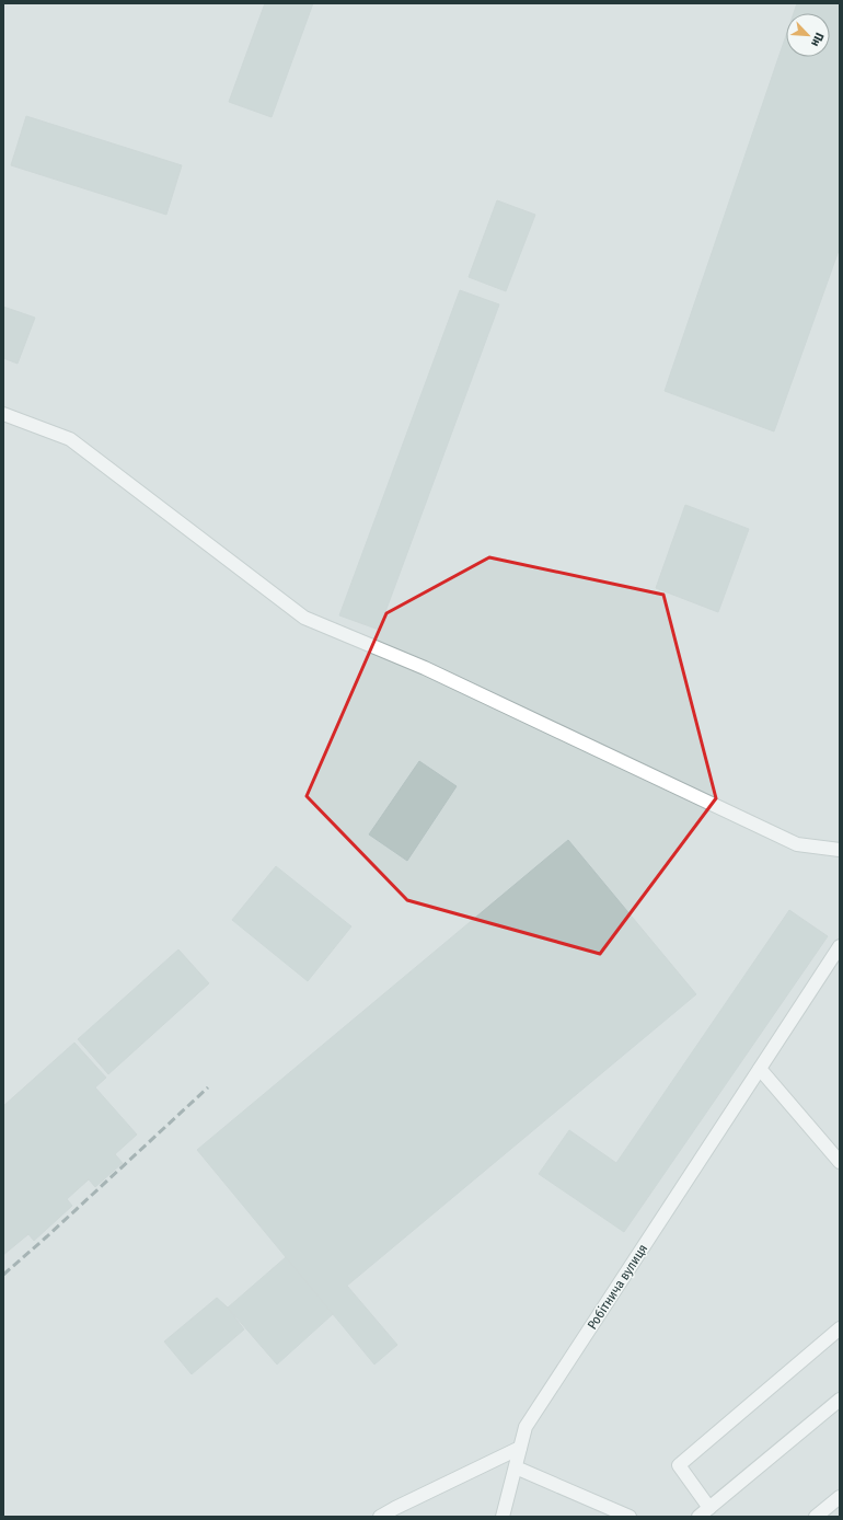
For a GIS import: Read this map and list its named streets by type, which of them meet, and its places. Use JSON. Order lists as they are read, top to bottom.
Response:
{
  "streets": {
    "street": ["Робітнича вулиця"]
  },
  "north": "bottom right"
}
